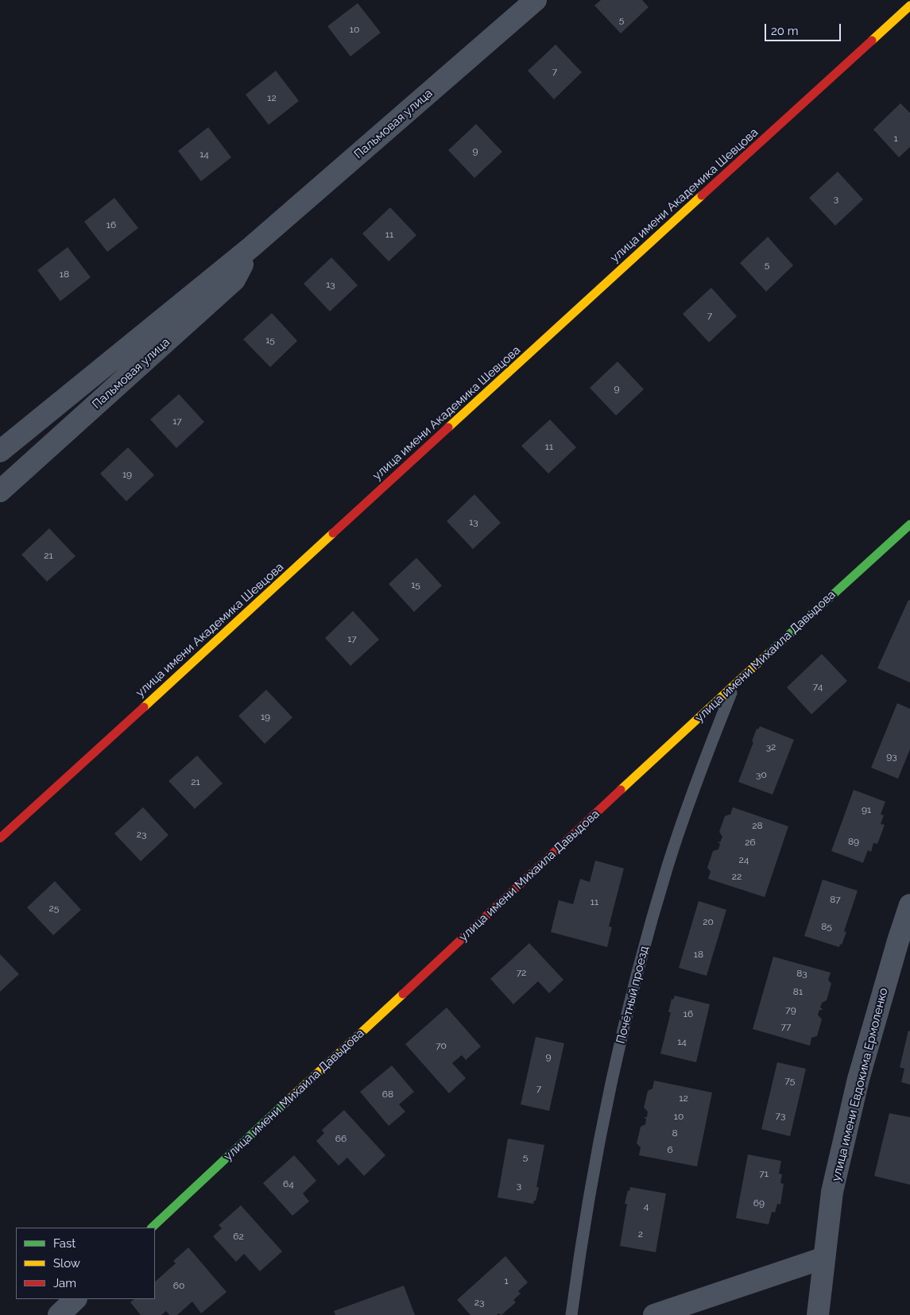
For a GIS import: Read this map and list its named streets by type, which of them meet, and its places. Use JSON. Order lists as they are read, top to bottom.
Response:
{
  "streets": {
    "street": [
      "Пальмовая улица",
      "улица имени Академика Шевцова",
      "улица имени Михаила Давыдова",
      "улица имени Евдокима Ермоленко"
    ],
    "lane": ["Почётный проезд"]
  },
  "crossings": [
    ["улица имени Михаила Давыдова", "Почётный проезд"]
  ],
  "house_numbers": [
    "5",
    "10",
    "7",
    "12",
    "1",
    "9",
    "14",
    "3",
    "16",
    "11",
    "5",
    "18",
    "13",
    "7",
    "15",
    "9",
    "17",
    "11",
    "19",
    "13",
    "21",
    "15",
    "17",
    "74",
    "19",
    "32",
    "93",
    "30",
    "21",
    "91",
    "28",
    "23",
    "89",
    "26",
    "24",
    "22",
    "87",
    "11",
    "25",
    "20",
    "85",
    "18",
    "72",
    "83",
    "81",
    "79",
    "16",
    "77",
    "14",
    "70",
    "9",
    "75",
    "7",
    "68",
    "12",
    "73",
    "10",
    "8",
    "66",
    "6",
    "5",
    "71",
    "64",
    "3",
    "69",
    "4",
    "2",
    "62",
    "1",
    "60",
    "23"
  ],
  "legend": ["Fast", "Slow", "Jam"],
  "scale_bar": "20 m"
}
